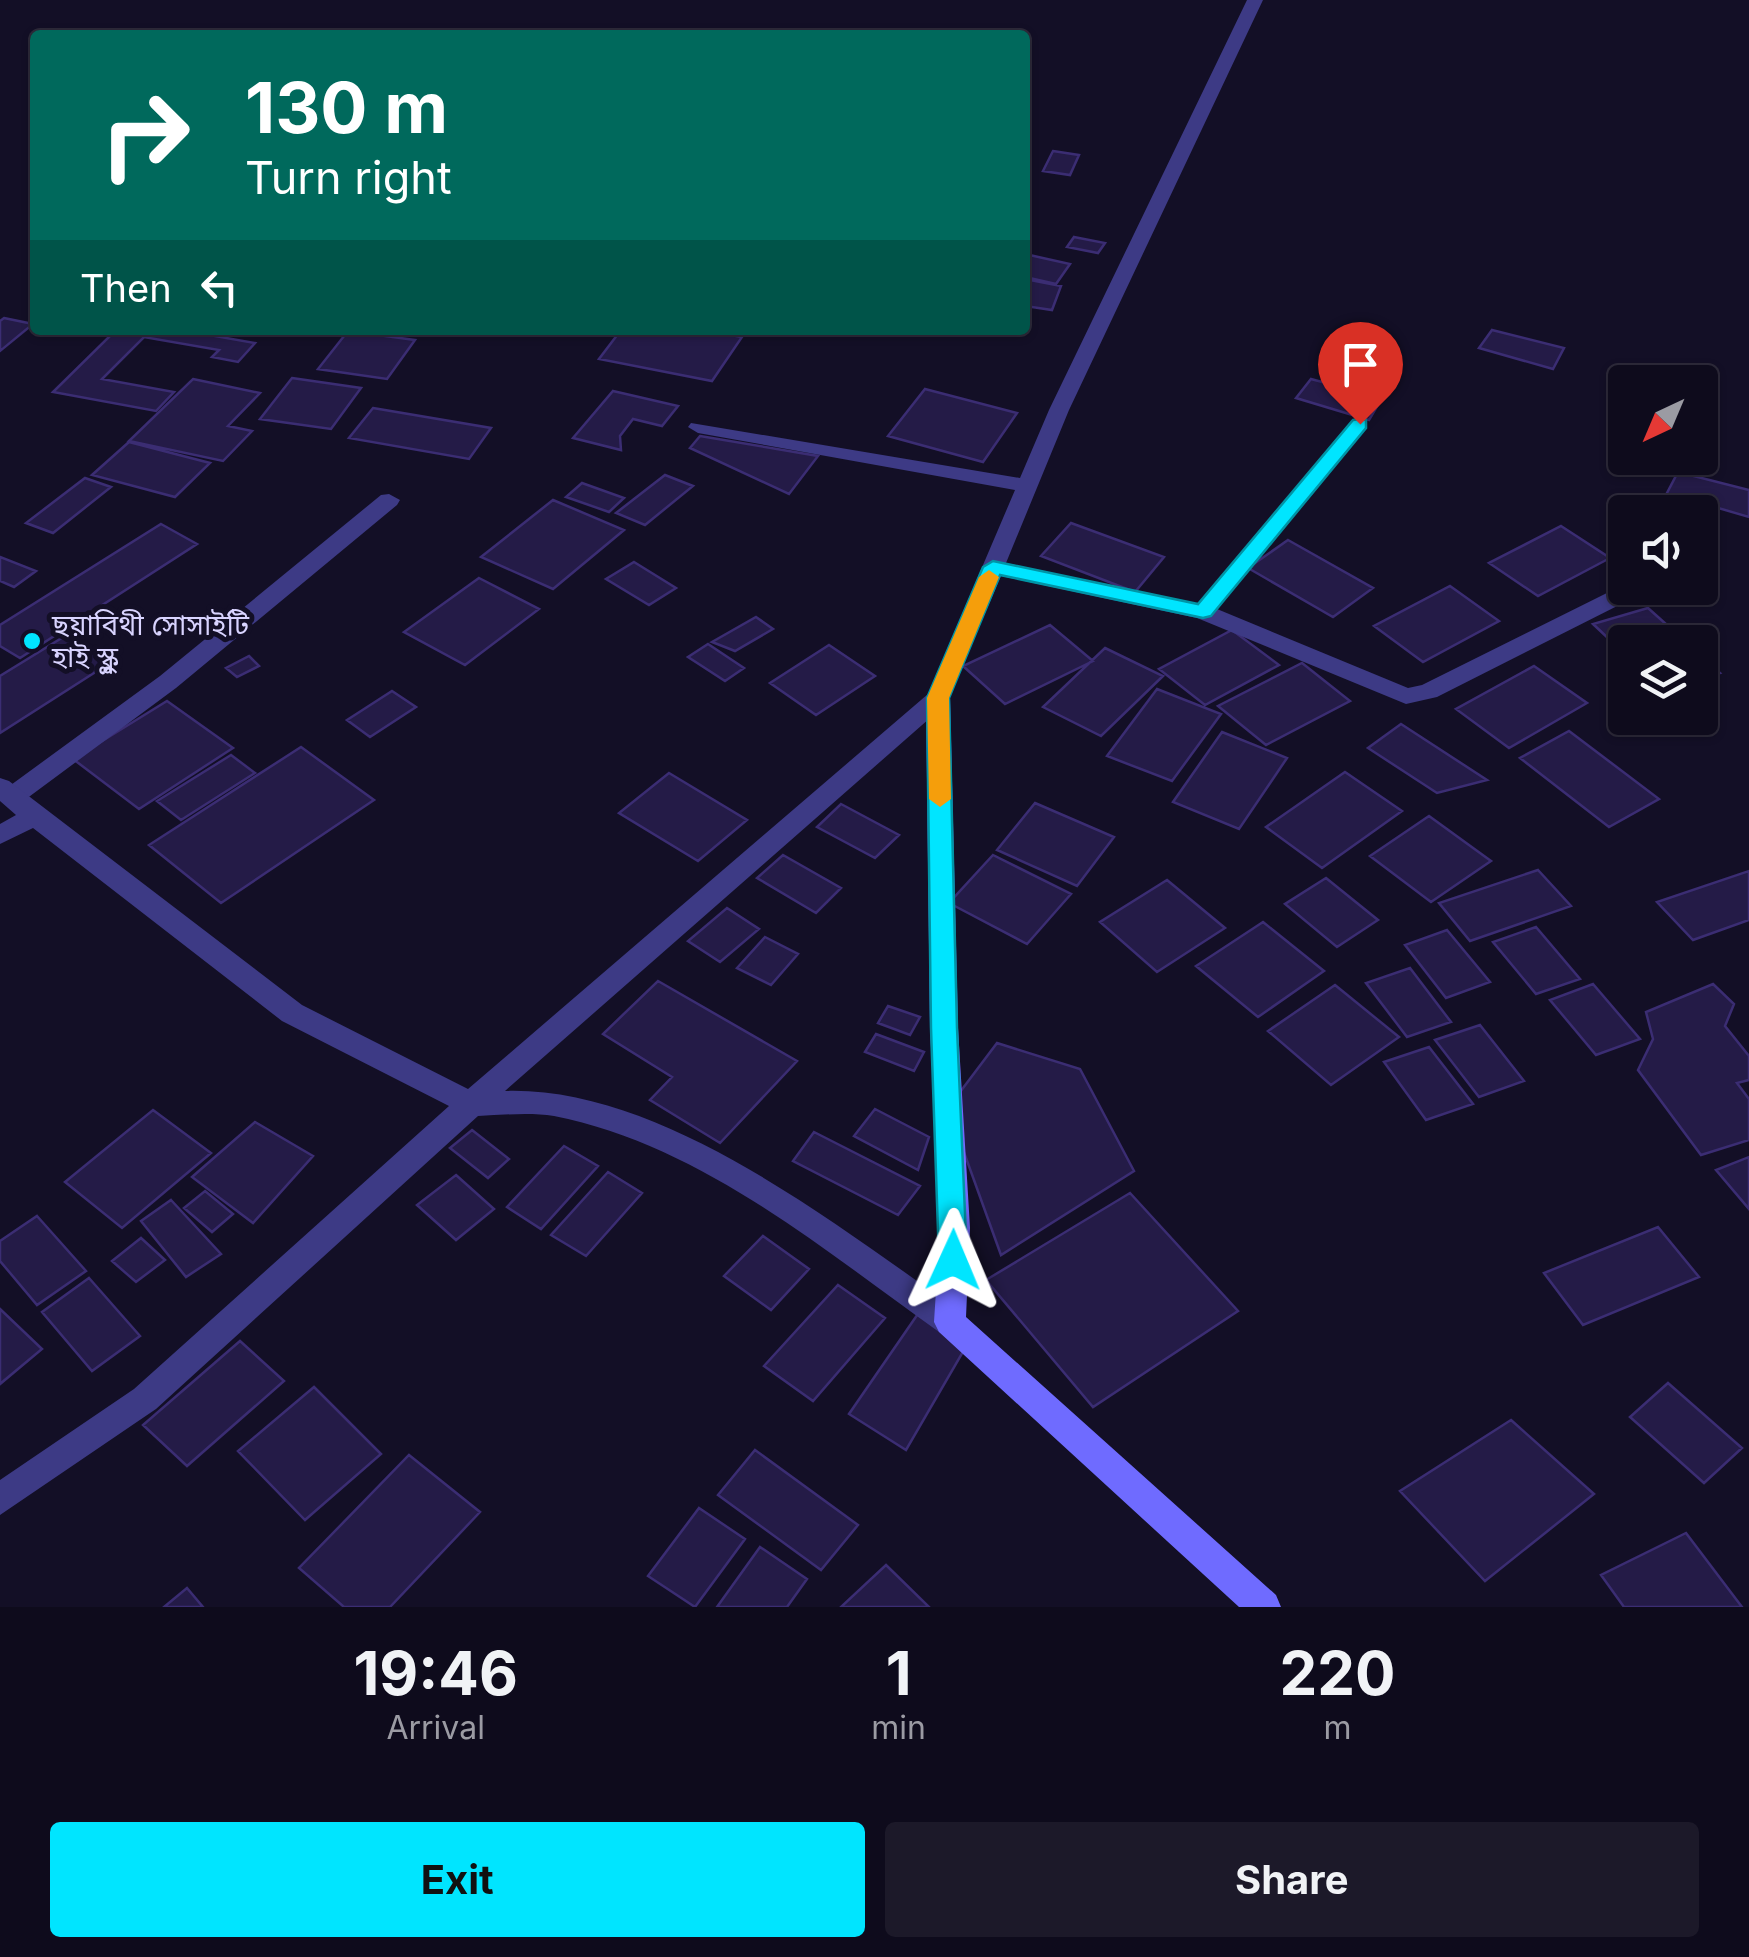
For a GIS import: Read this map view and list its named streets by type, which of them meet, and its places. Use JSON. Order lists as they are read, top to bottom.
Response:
{
  "places": ["ছয়াবিথী সোসাইটি হাই স্কুল"],
  "north": "bottom left",
  "page": {
    "turn": ["130 m", "Turn right"],
    "then": "Then",
    "eta": [
      "19:46",
      "Arrival",
      "1",
      "min",
      "220",
      "m"
    ],
    "buttons": ["Exit", "Share"]
  }
}
